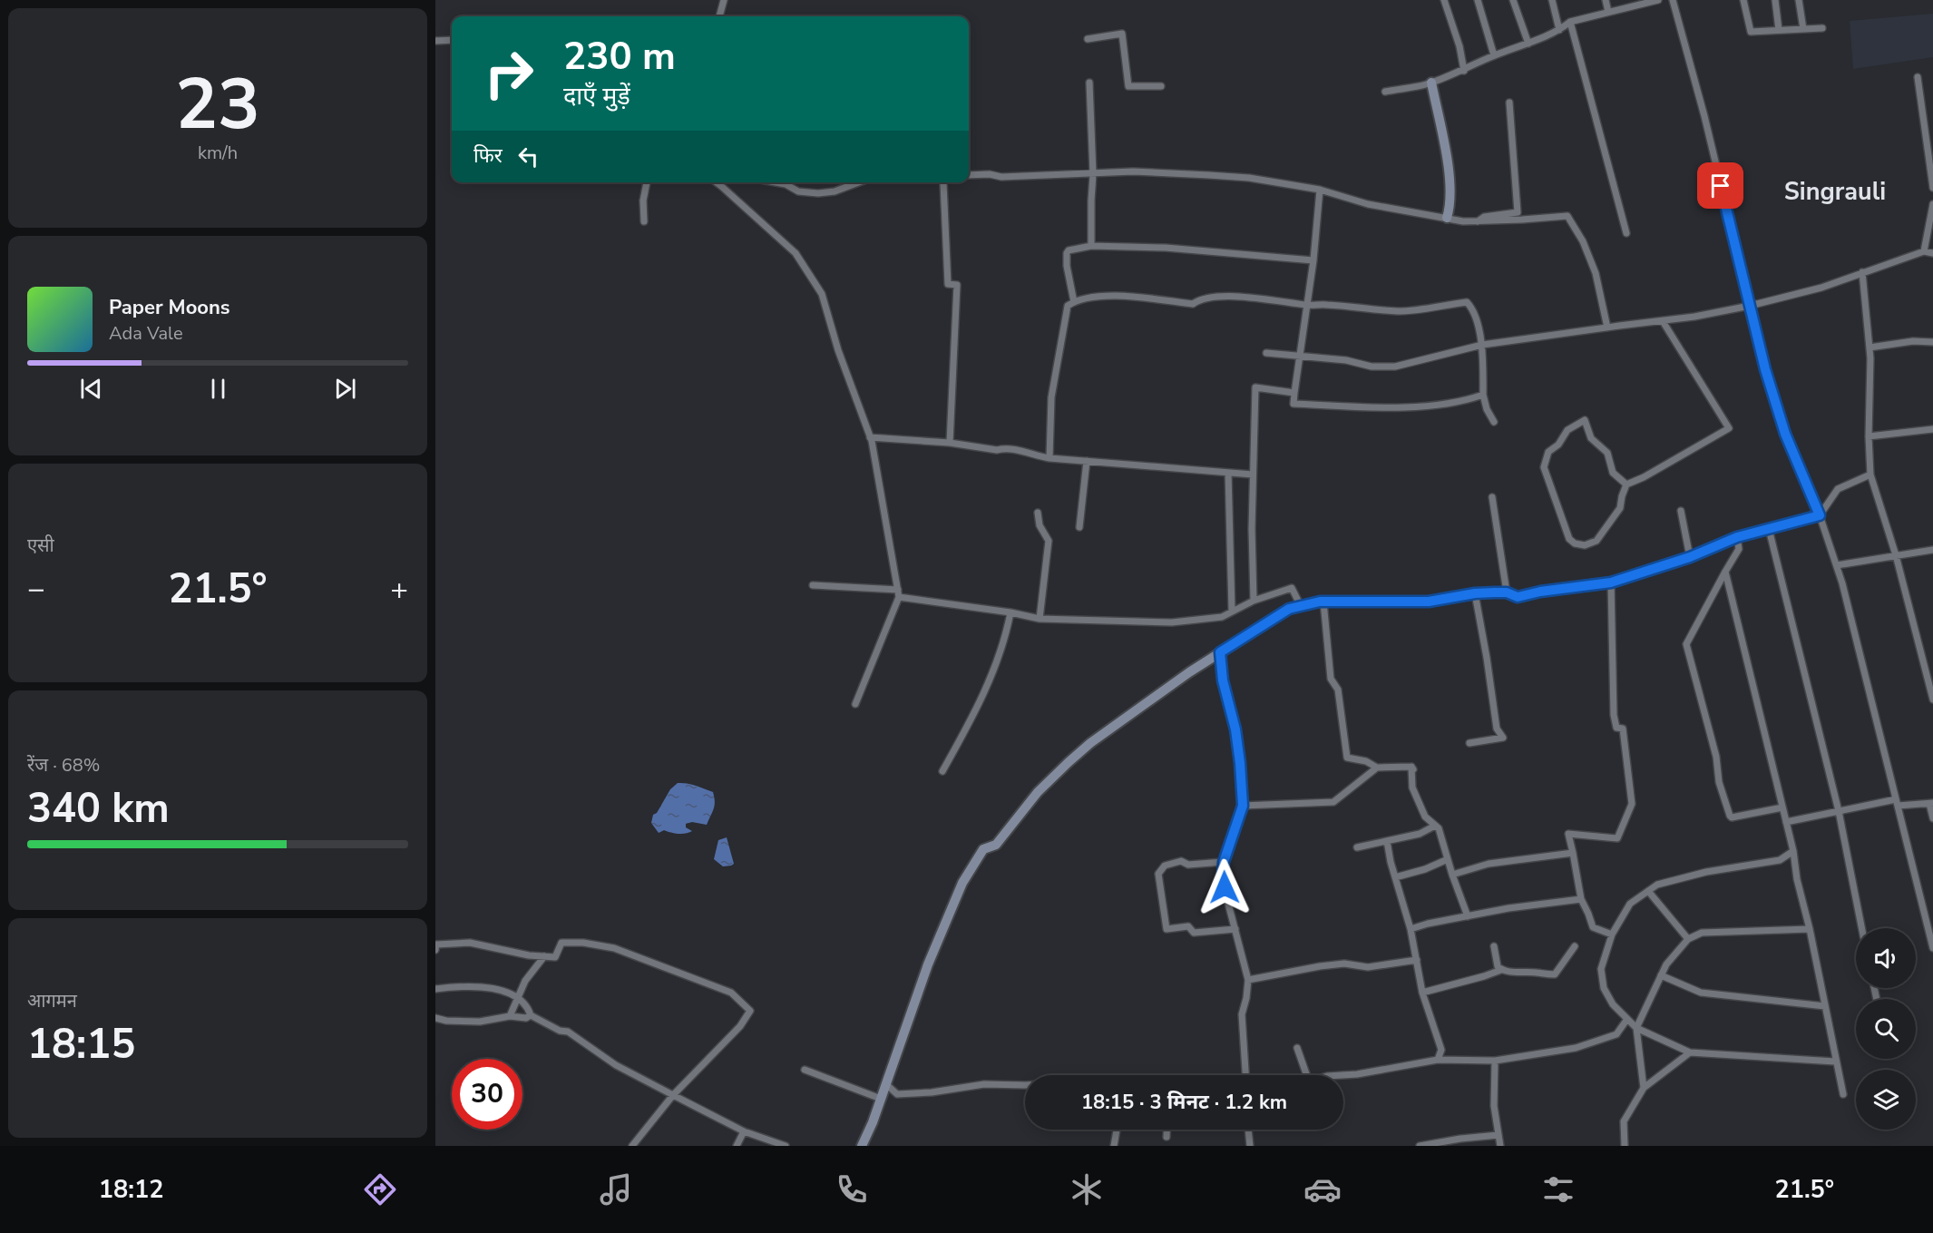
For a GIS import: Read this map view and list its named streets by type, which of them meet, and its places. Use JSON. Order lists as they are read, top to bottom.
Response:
{
  "districts": ["Singrauli"],
  "page": {
    "tile": [
      ["23", "km/h"],
      "एसी",
      ["रेंज · 68%", "340 km"],
      ["आगमन", "18:15"]
    ],
    "turn": ["230 m", "दाएँ मुड़ें"],
    "then": "फिर",
    "song": ["Paper Moons", "Ada Vale"],
    "heat": ["−", "21.5°", "+"],
    "limit": "30",
    "trip": "18:15 · 3 मिनट · 1.2 km",
    "tabs": ["18:12", "21.5°"]
  }
}
